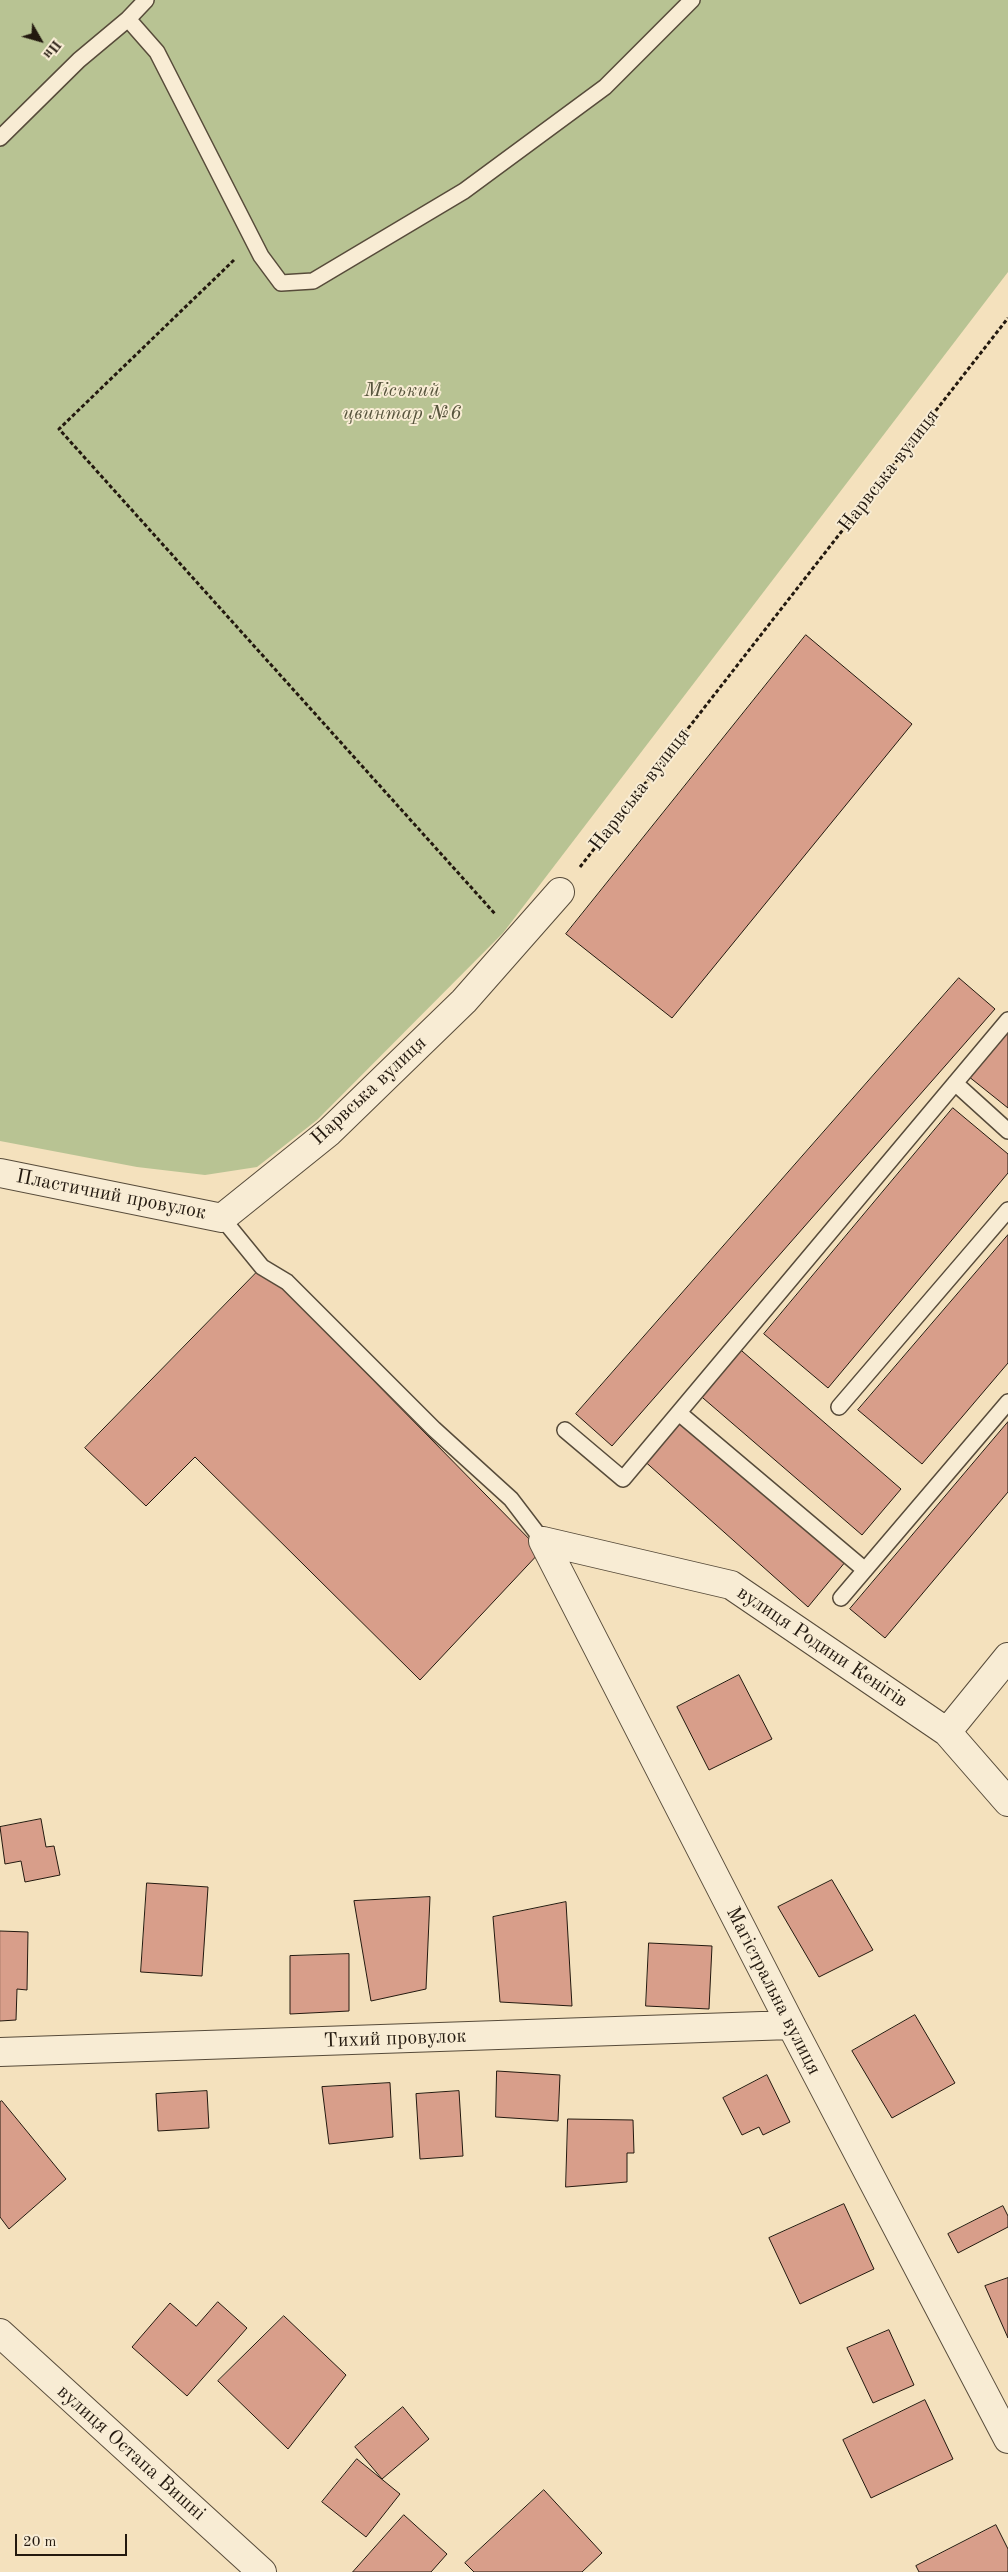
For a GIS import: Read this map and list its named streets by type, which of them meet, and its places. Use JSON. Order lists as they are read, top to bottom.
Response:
{
  "streets": {
    "street": [
      "Нарвська вулиця",
      "Пластичний провулок",
      "вулиця Родини Кенігів",
      "Магістральна вулиця",
      "Тихий провулок",
      "вулиця Остапа Вишні"
    ]
  },
  "crossings": [
    ["Нарвська вулиця", "Пластичний провулок"],
    ["вулиця Родини Кенігів", "Магістральна вулиця"],
    ["Магістральна вулиця", "Тихий провулок"]
  ],
  "parks": ["Міський цвинтар №6"],
  "scale_bar": "20 m",
  "north": "bottom right"
}
